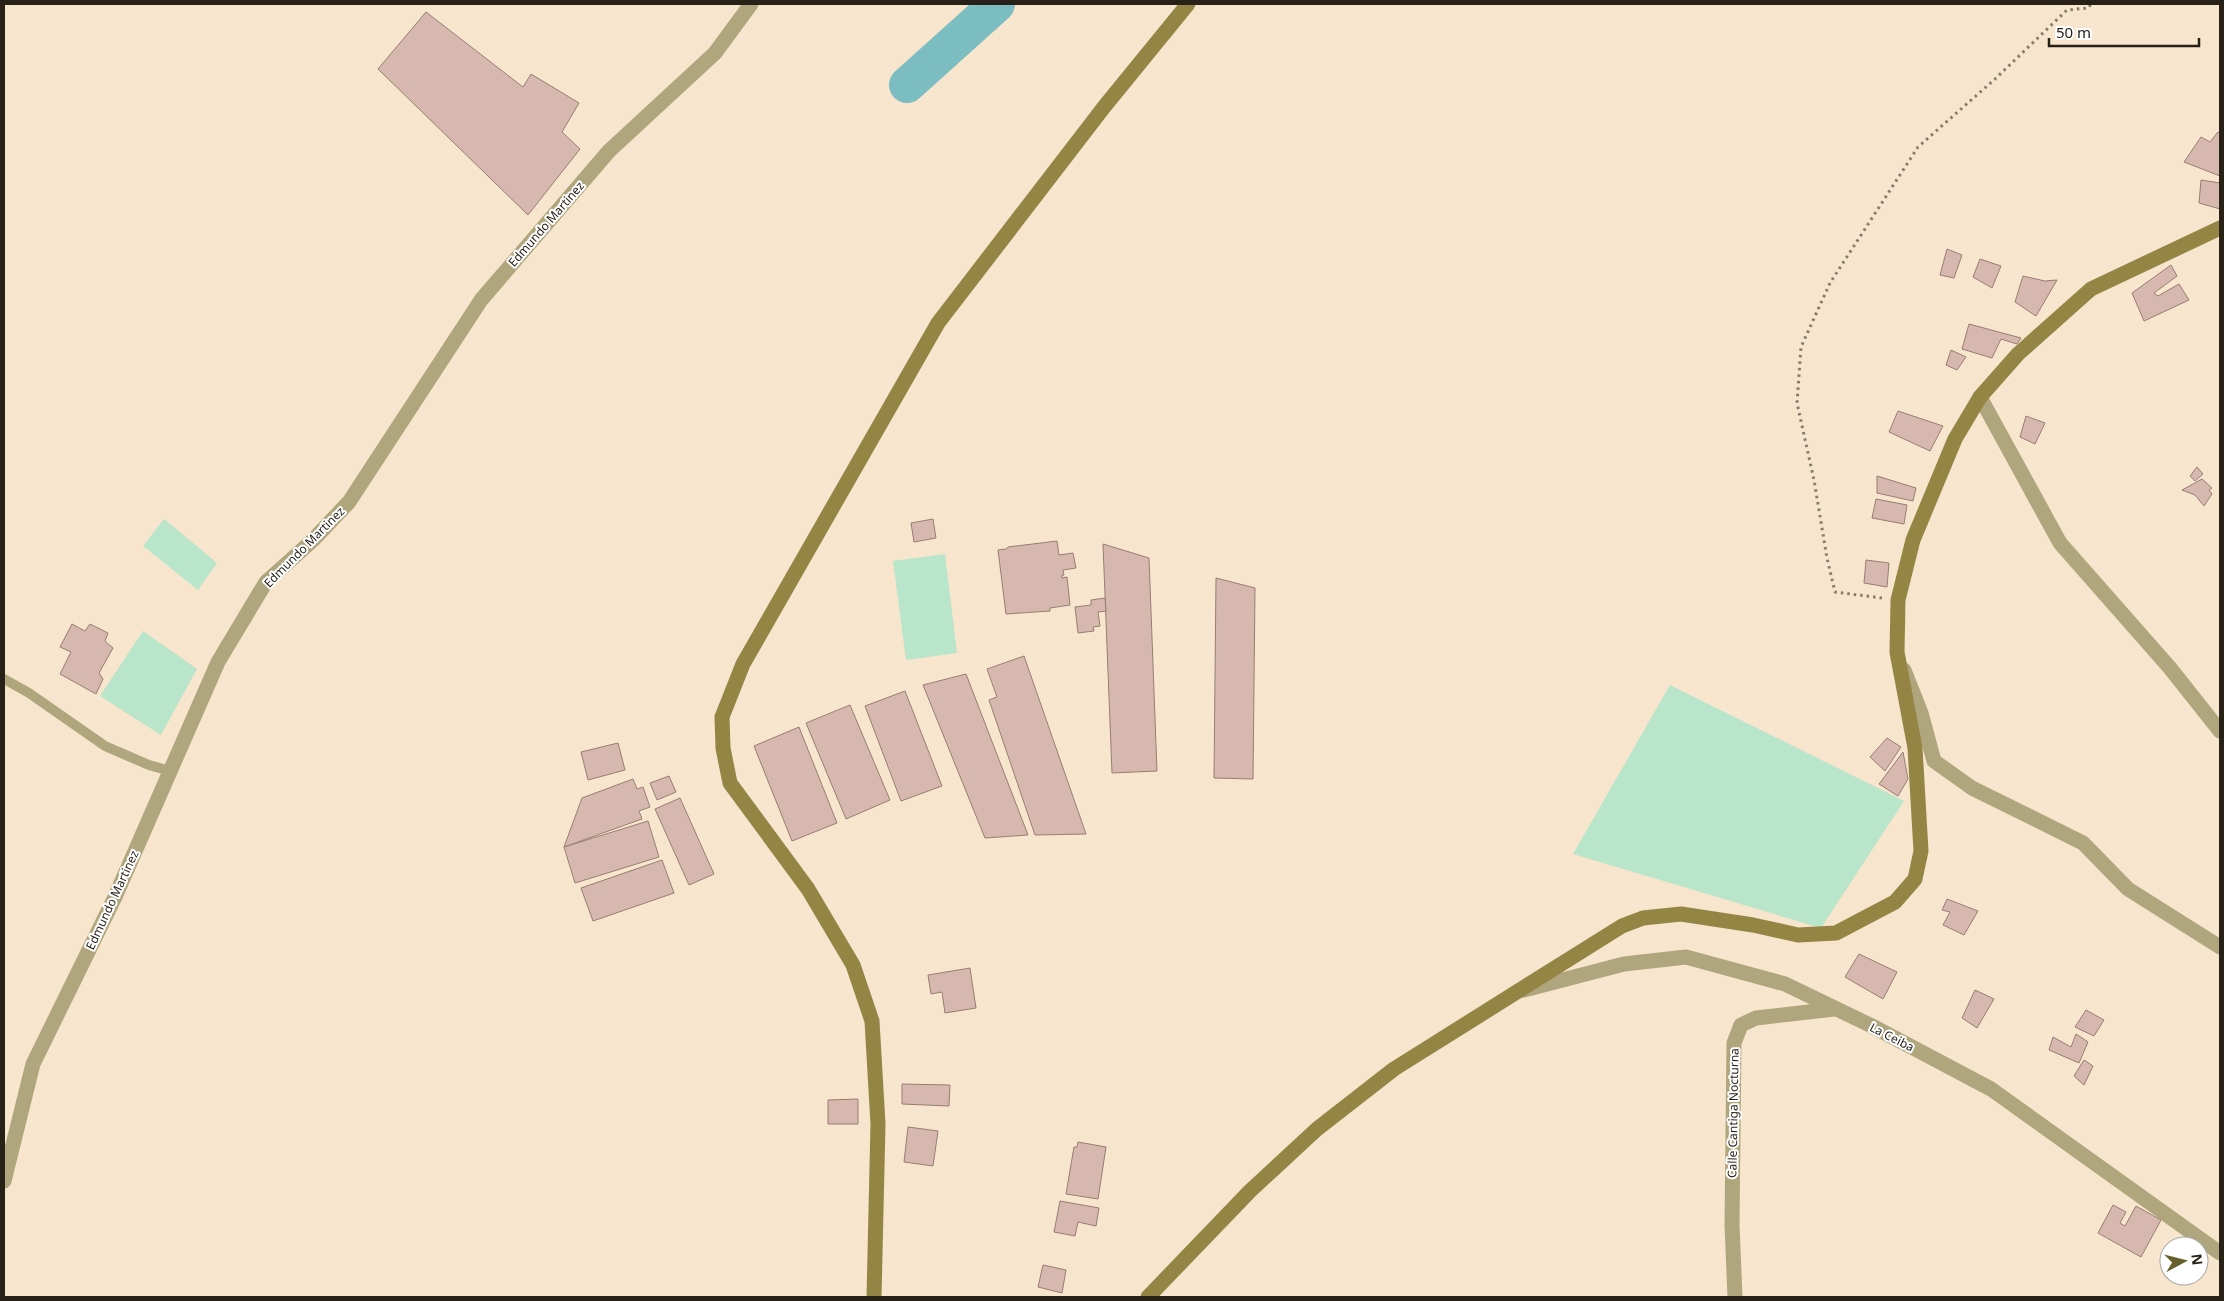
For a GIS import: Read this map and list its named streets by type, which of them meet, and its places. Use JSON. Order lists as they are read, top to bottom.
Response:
{
  "streets": {
    "street": ["Edmundo Martinez", "La Ceiba", "Calle Cantiga Nocturna"]
  },
  "crossings": [
    ["La Ceiba", "Calle Cantiga Nocturna"]
  ],
  "scale_bar": "50 m",
  "north": "right"
}
